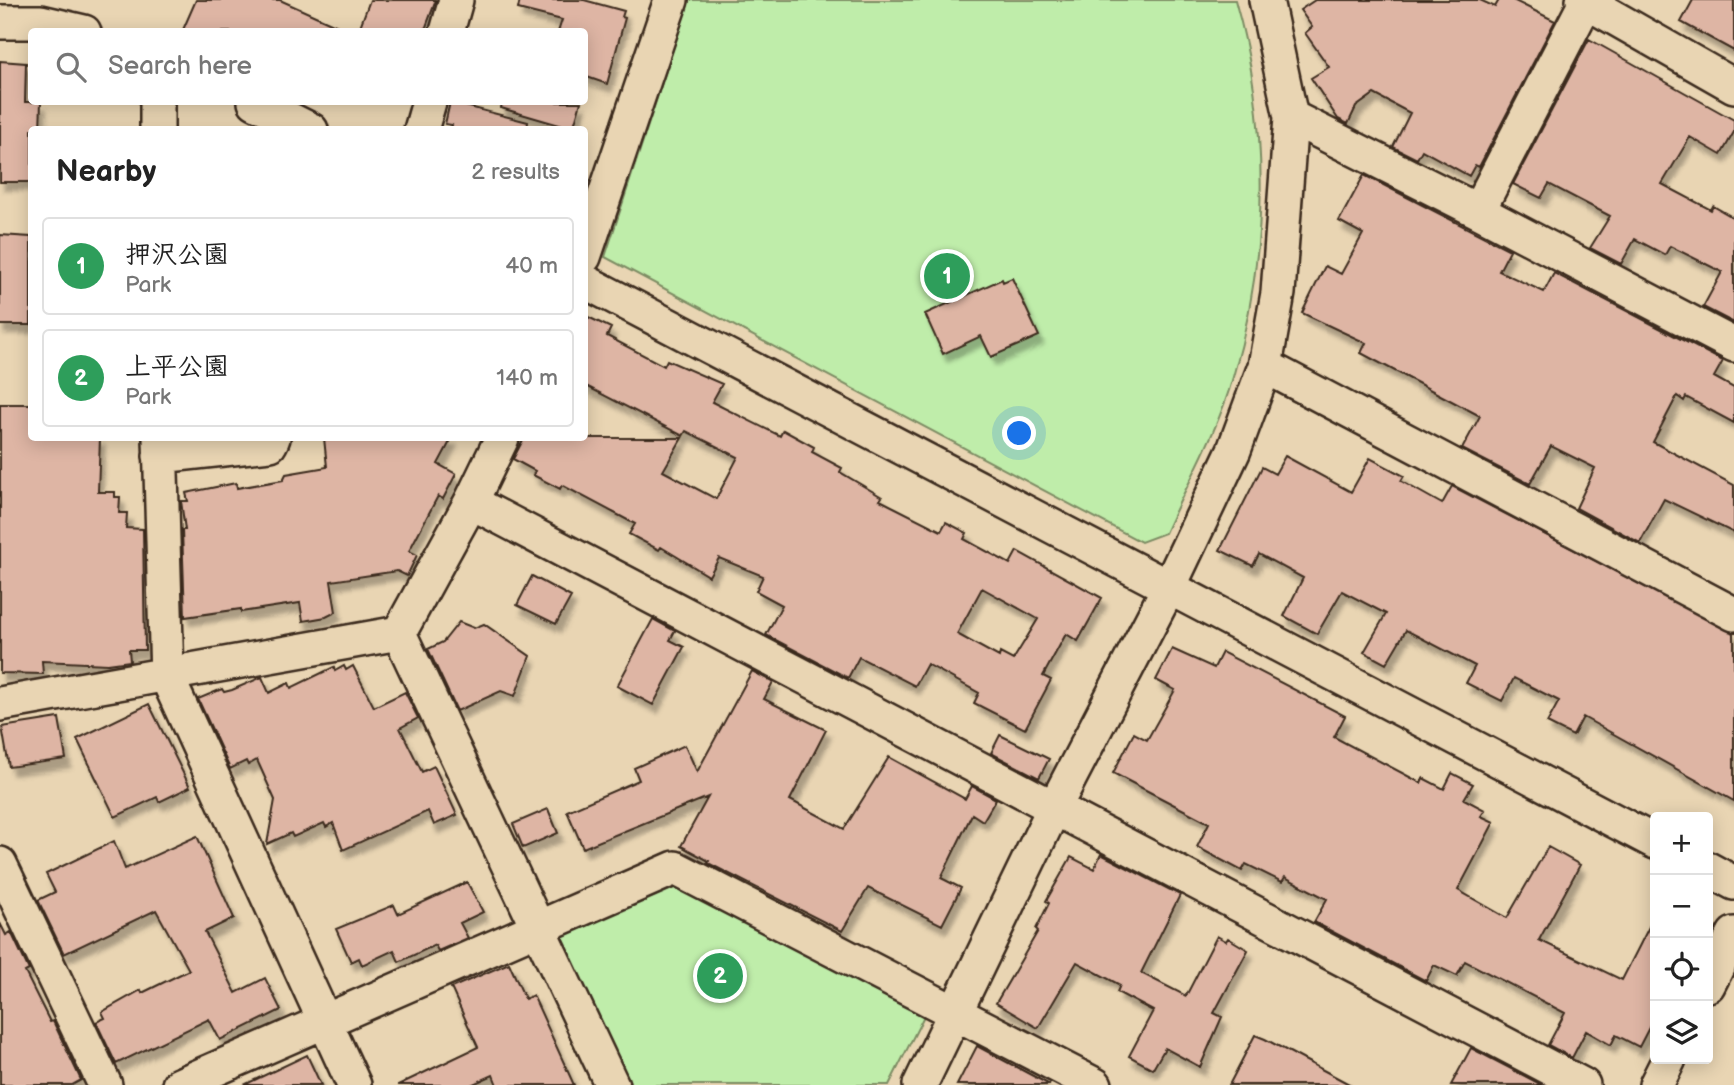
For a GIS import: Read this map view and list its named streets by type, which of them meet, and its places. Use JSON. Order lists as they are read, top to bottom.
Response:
{
  "page": {
    "search": "Search here",
    "heading": ["Nearby", "2 results"],
    "list": [
      {
        "mark": "1",
        "name": "押沢公園",
        "note": "Park",
        "value": "40 m"
      },
      {
        "mark": "2",
        "name": "上平公園",
        "note": "Park",
        "value": "140 m"
      }
    ],
    "pins": ["1", "2"],
    "map_buttons": ["+", "−"]
  }
}
